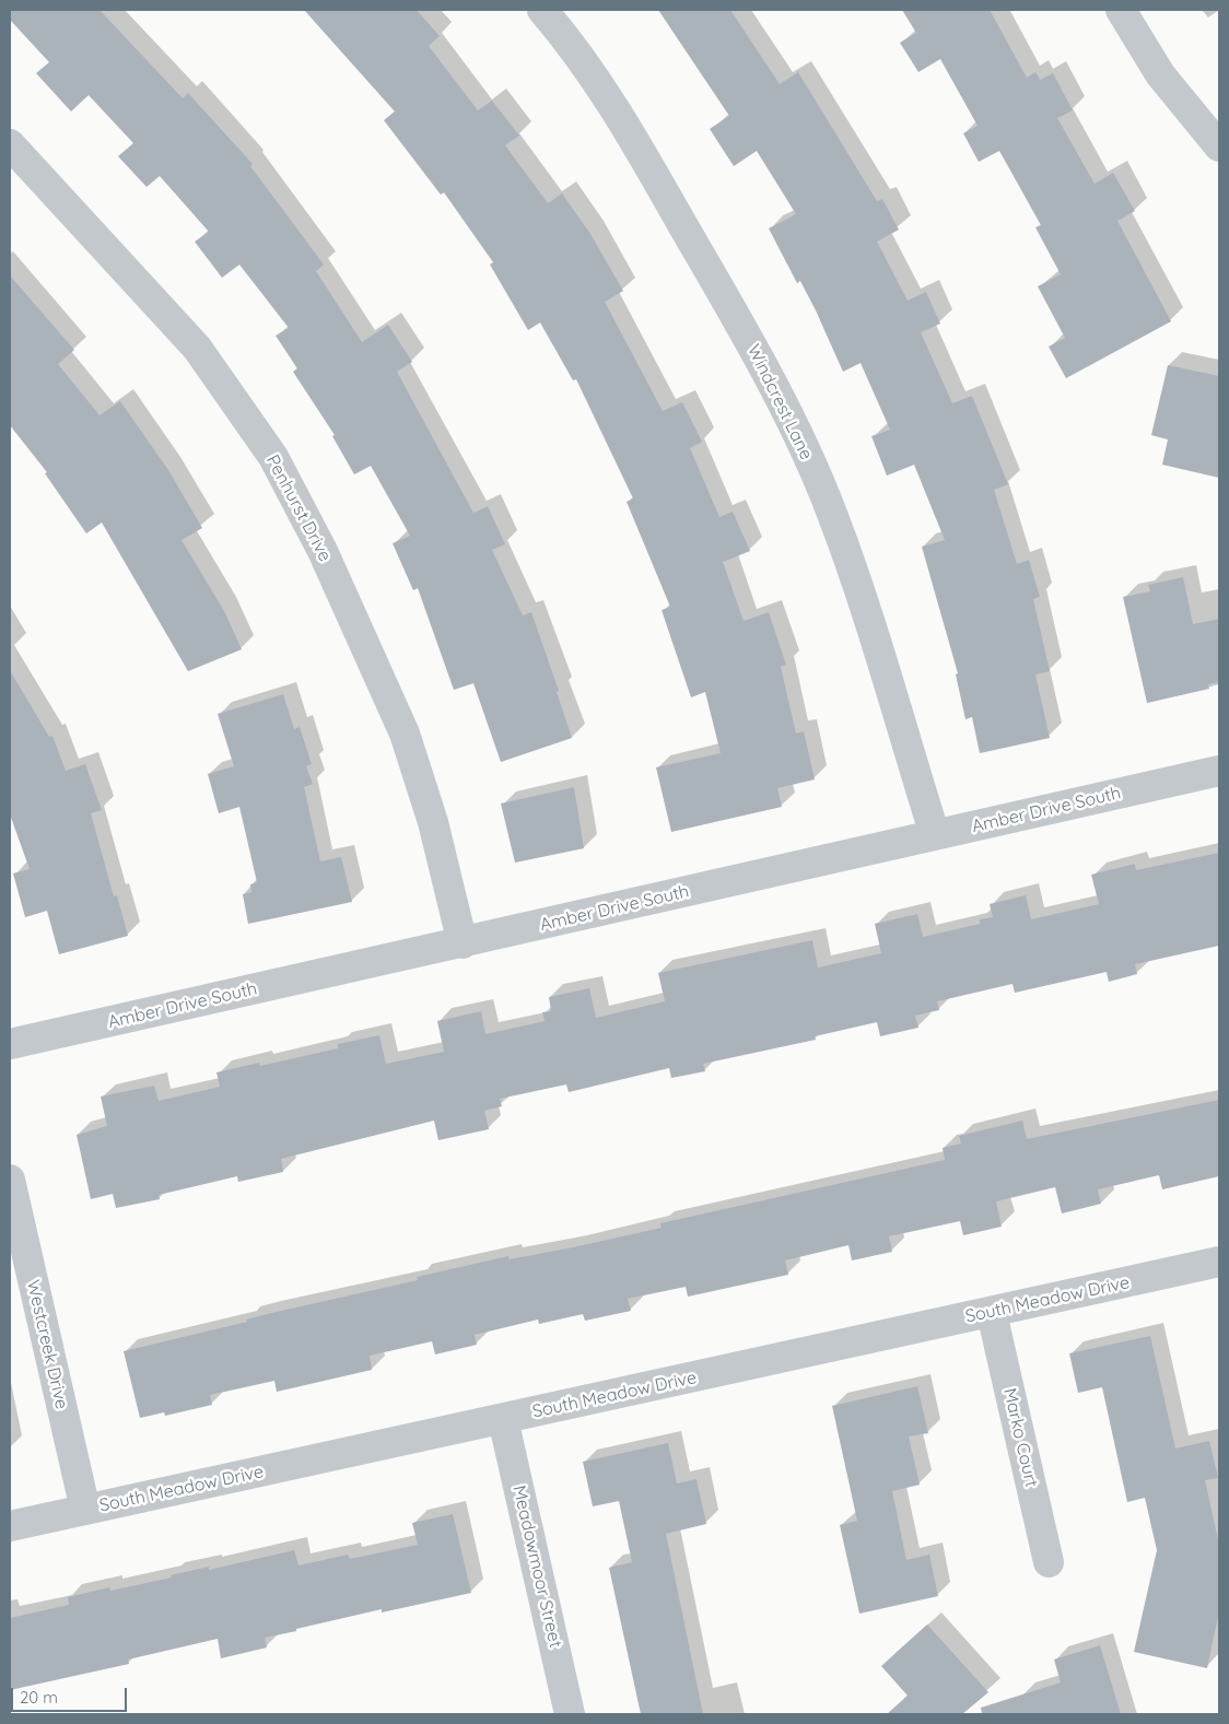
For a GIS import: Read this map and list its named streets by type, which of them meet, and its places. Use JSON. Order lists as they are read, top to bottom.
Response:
{
  "streets": {
    "street": [
      "Windcrest Lane",
      "Penhurst Drive",
      "Amber Drive South",
      "South Meadow Drive",
      "Westcreek Drive",
      "Marko Court",
      "Meadowmoor Street"
    ]
  },
  "crossings": [
    ["Windcrest Lane", "Amber Drive South"],
    ["Penhurst Drive", "Amber Drive South"],
    ["South Meadow Drive", "Westcreek Drive"],
    ["South Meadow Drive", "Marko Court"],
    ["South Meadow Drive", "Meadowmoor Street"]
  ],
  "scale_bar": "20 m"
}
